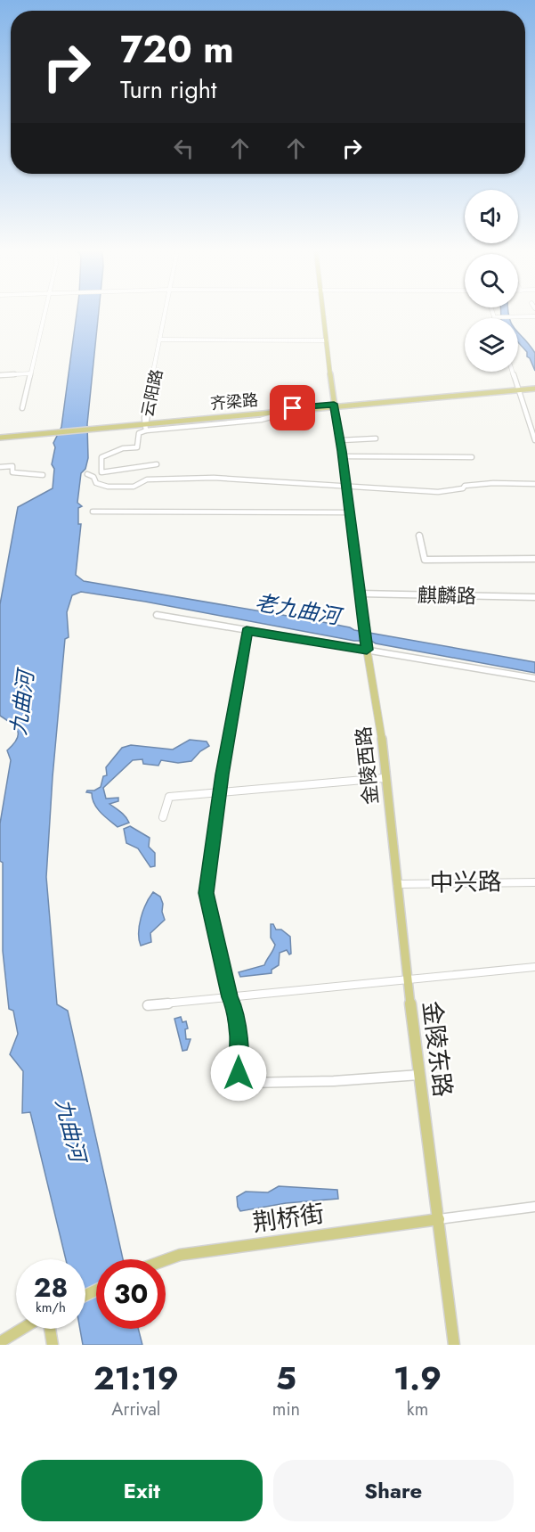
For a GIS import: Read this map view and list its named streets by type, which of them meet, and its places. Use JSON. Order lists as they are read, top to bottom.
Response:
{
  "streets": {
    "main road": [
      "齐梁路",
      "金陵西路",
      "金陵东路",
      "荆桥街"
    ],
    "street": ["云阳路", "麒麟路", "中兴路"]
  },
  "crossings": [
    ["云阳路", "齐梁路"],
    ["麒麟路", "金陵西路"],
    ["金陵西路", "中兴路"],
    ["金陵西路", "金陵东路"],
    ["中兴路", "金陵东路"],
    ["金陵东路", "荆桥街"]
  ],
  "water": ["老九曲河", "九曲河"],
  "page": {
    "turn": ["720 m", "Turn right"],
    "speed": "28 km/h",
    "limit": "30",
    "eta": [
      "21:19",
      "Arrival",
      "5",
      "min",
      "1.9",
      "km"
    ],
    "buttons": ["Exit", "Share"]
  }
}
